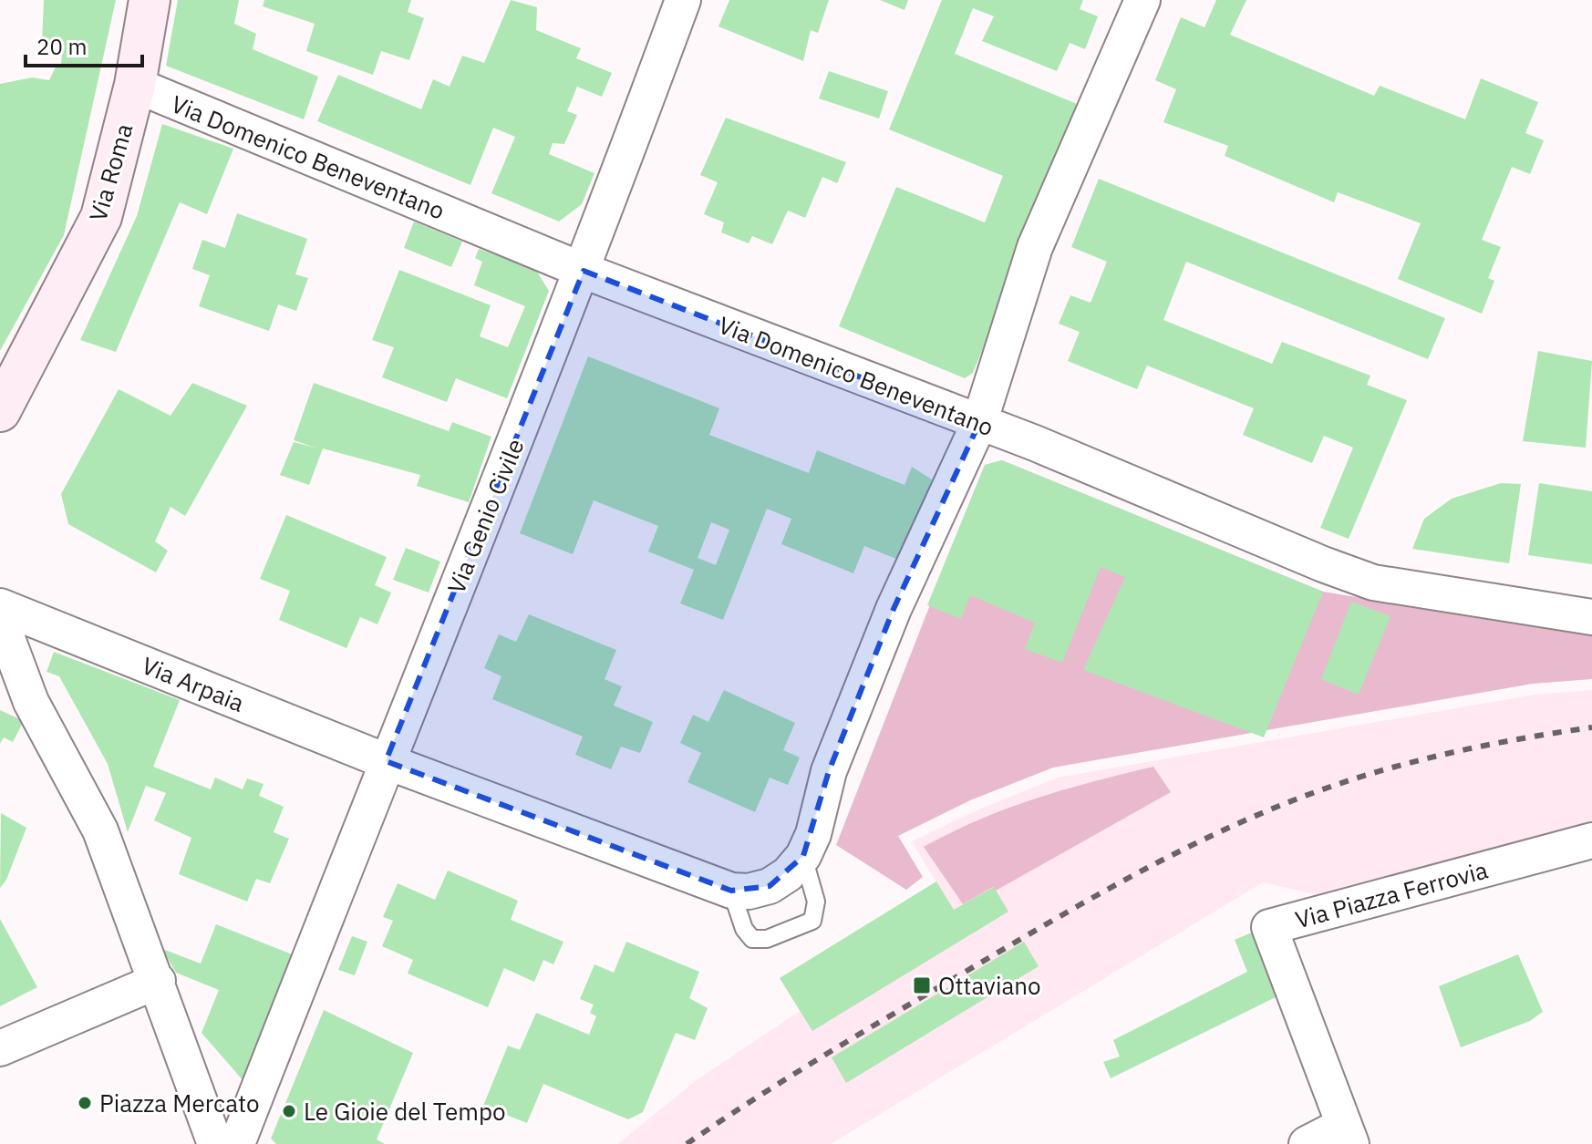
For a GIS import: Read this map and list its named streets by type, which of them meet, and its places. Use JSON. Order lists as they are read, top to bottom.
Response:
{
  "streets": {
    "main road": ["Via Roma"],
    "street": [
      "Via Domenico Beneventano",
      "Via Genio Civile",
      "Via Arpaia",
      "Via Piazza Ferrovia"
    ]
  },
  "crossings": [
    ["Via Domenico Beneventano", "Via Roma"],
    ["Via Domenico Beneventano", "Via Genio Civile"],
    ["Via Genio Civile", "Via Arpaia"]
  ],
  "places": {
    "transit": ["Ottaviano"],
    "other": ["Piazza Mercato", "Le Gioie del Tempo"]
  },
  "scale_bar": "20 m"
}
